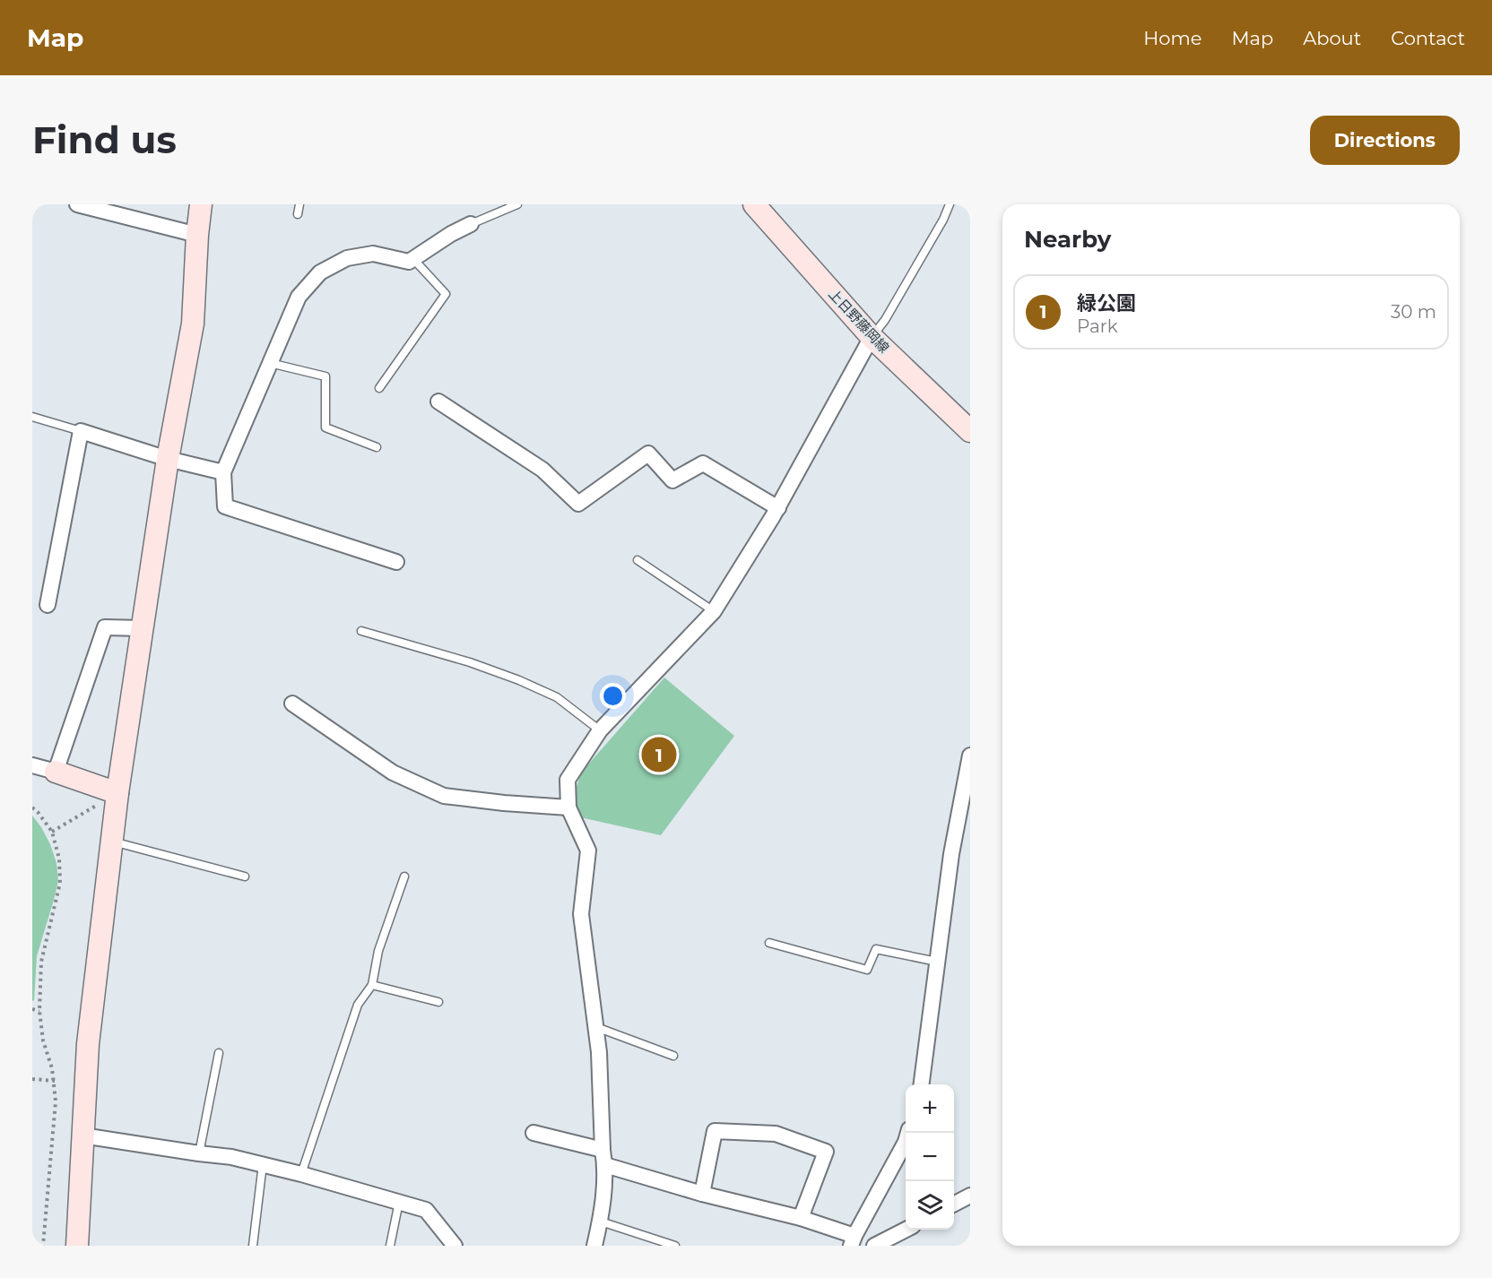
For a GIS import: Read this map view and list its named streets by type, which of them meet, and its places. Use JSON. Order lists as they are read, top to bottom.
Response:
{
  "streets": {
    "street": ["上日野藤岡線"]
  },
  "page": {
    "header": "Map",
    "nav": [
      "Home",
      "Map",
      "About",
      "Contact"
    ],
    "buttons": "Directions",
    "title": "Find us",
    "heading": "Nearby",
    "list": [
      {
        "mark": "1",
        "name": "緑公園",
        "note": "Park",
        "value": "30 m"
      }
    ],
    "pins": "1",
    "map_buttons": ["+", "−"]
  }
}
